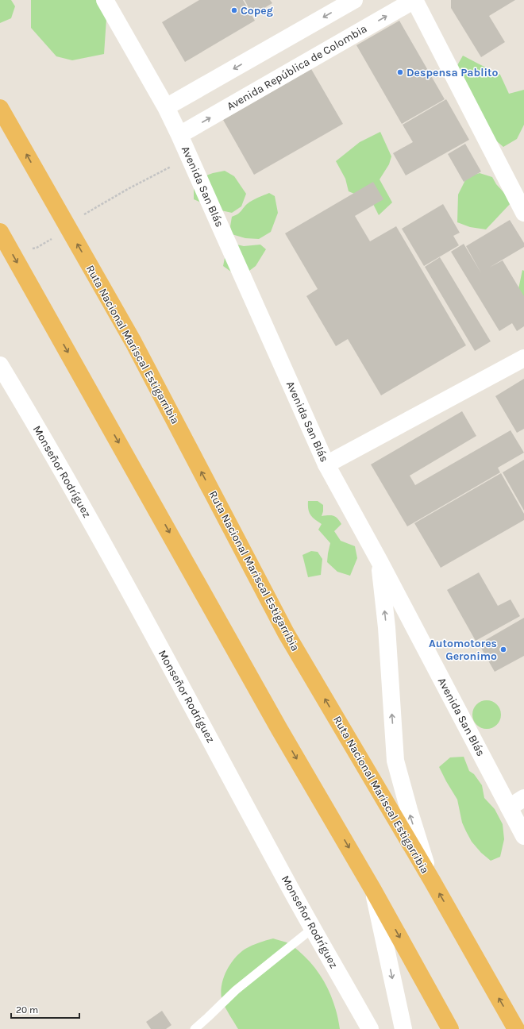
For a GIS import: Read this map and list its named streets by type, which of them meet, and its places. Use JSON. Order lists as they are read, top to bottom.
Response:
{
  "streets": {
    "highway": ["Ruta Nacional Mariscal Estigarribia"],
    "street": ["Avenida República de Colombia", "Avenida San Blás", "Monseñor Rodríguez"]
  },
  "crossings": [
    ["Avenida República de Colombia", "Avenida San Blás"]
  ],
  "places": ["Copeg", "Despensa Pablito", "Automotores Geronimo"],
  "scale_bar": "20 m"
}
